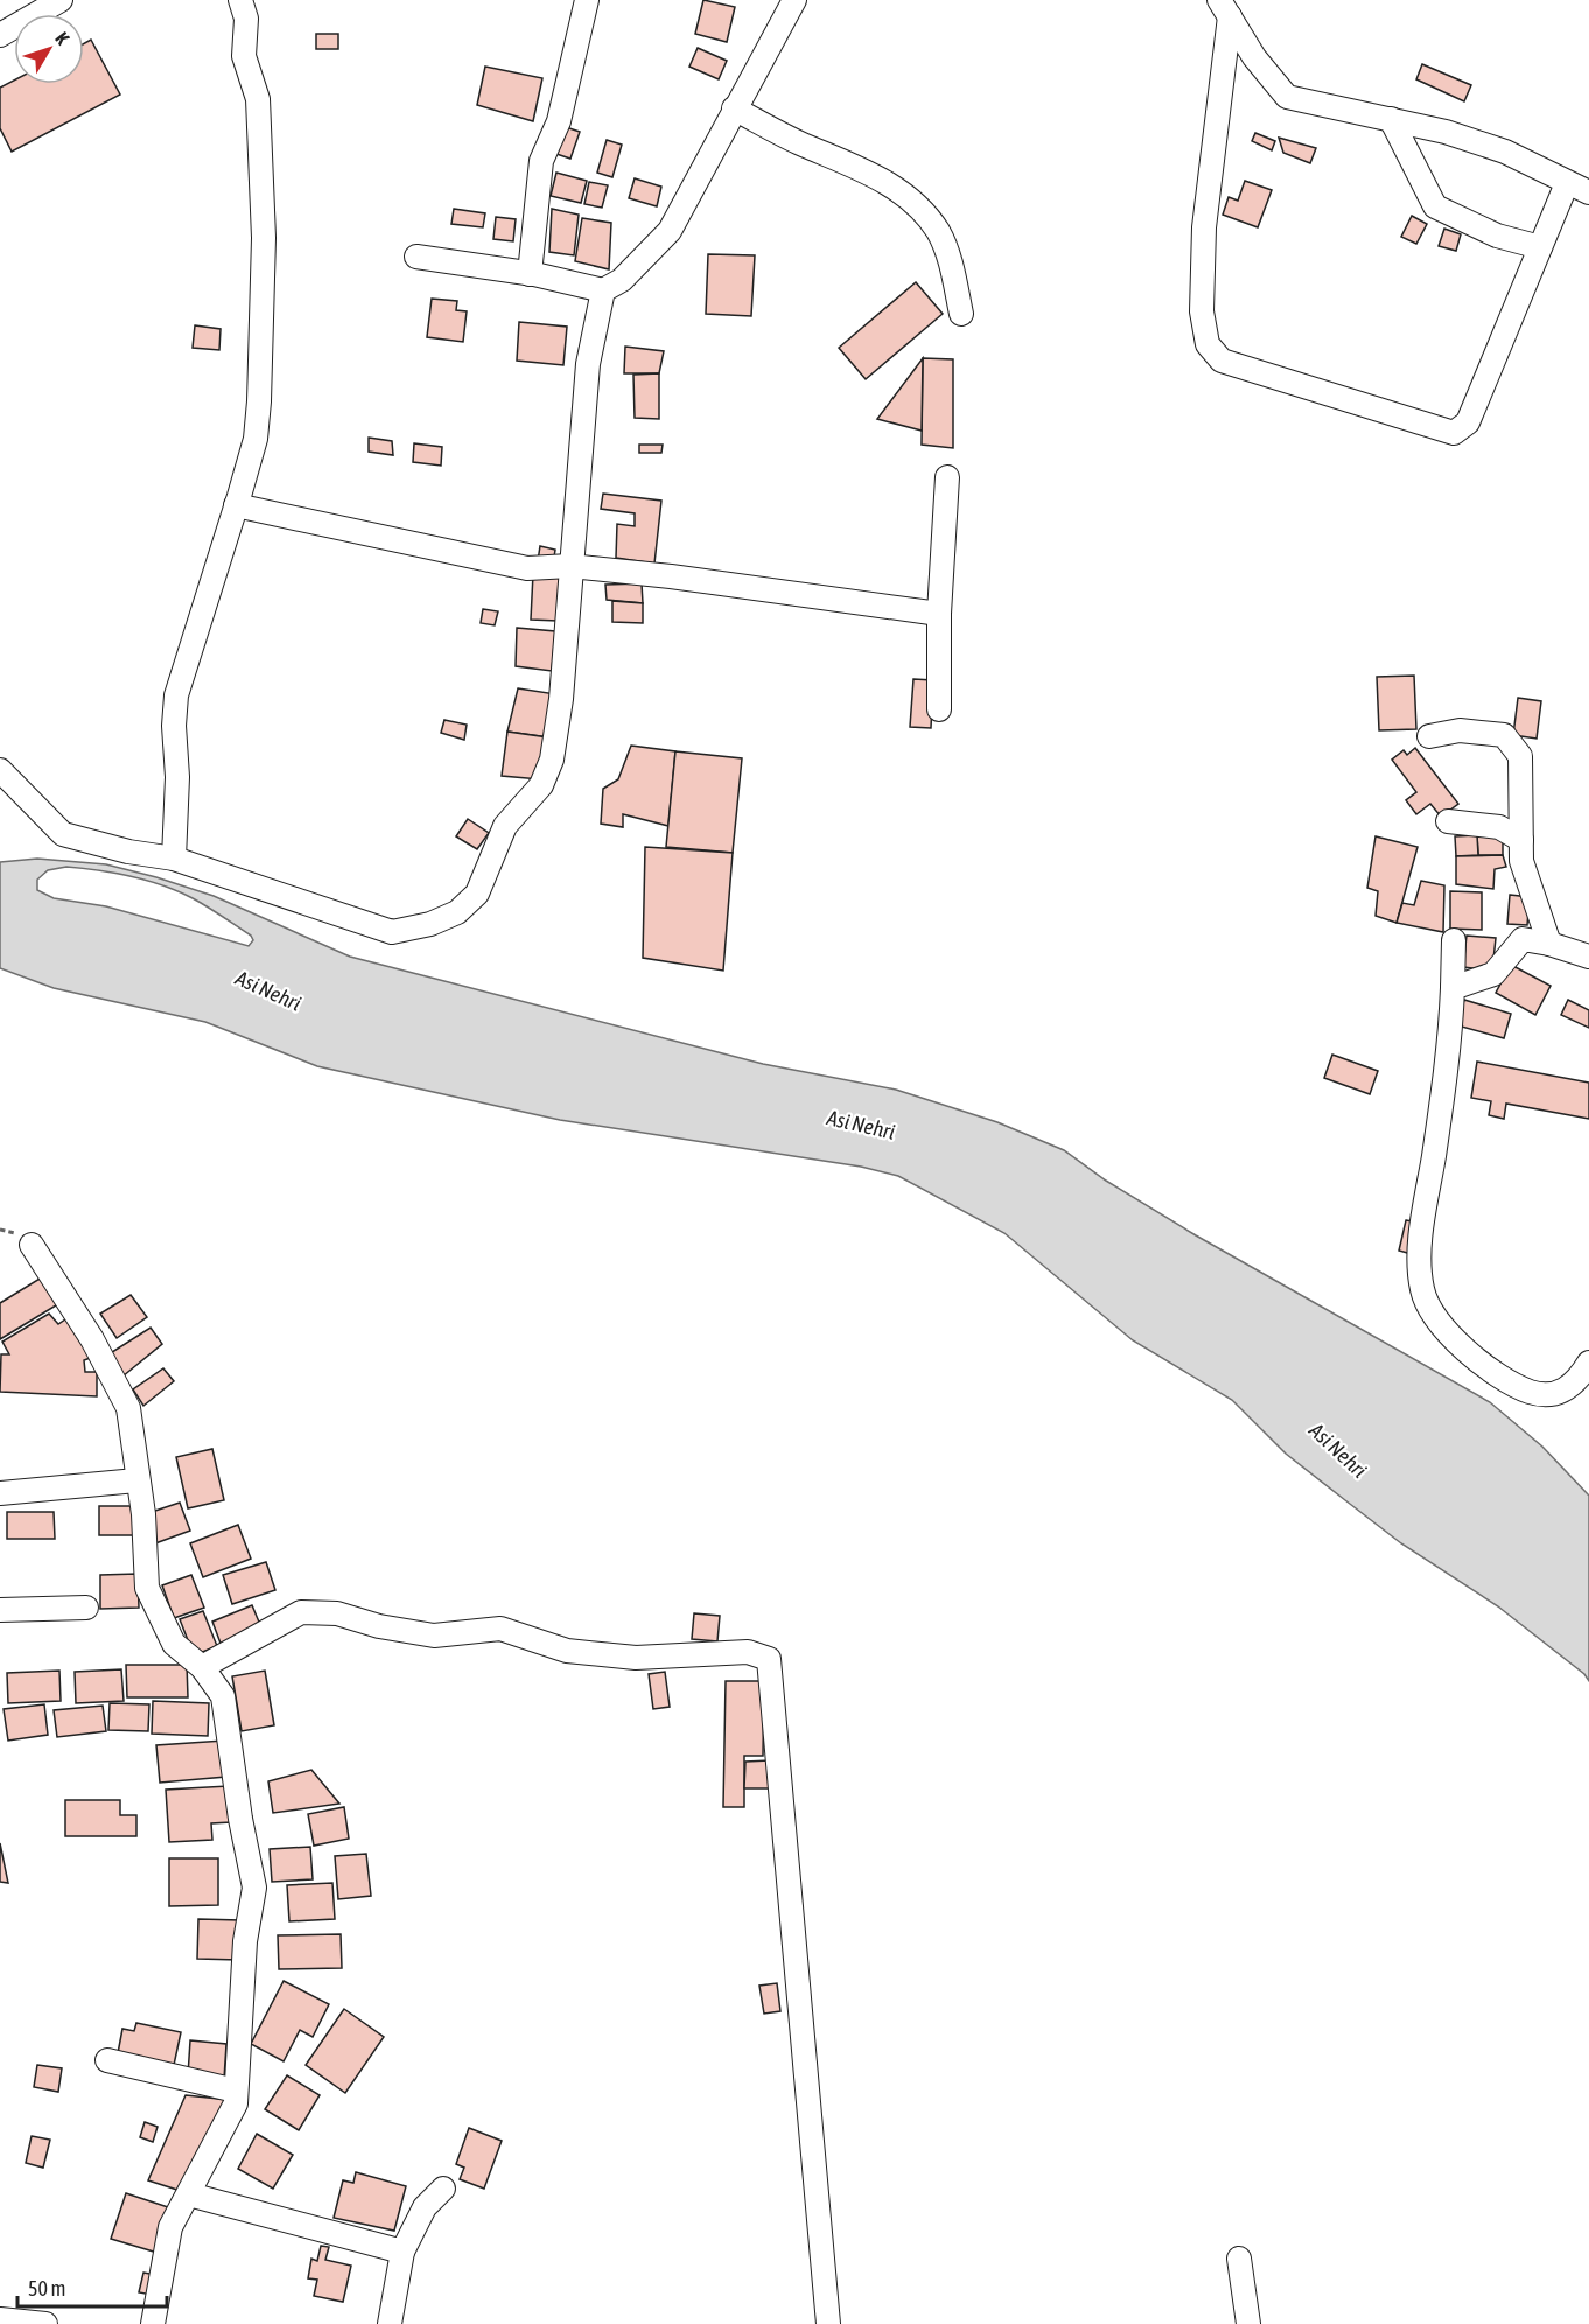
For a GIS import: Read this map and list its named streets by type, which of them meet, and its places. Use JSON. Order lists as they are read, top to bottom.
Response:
{
  "water": ["Asi Nehri"],
  "scale_bar": "50 m",
  "north": "top right"
}
